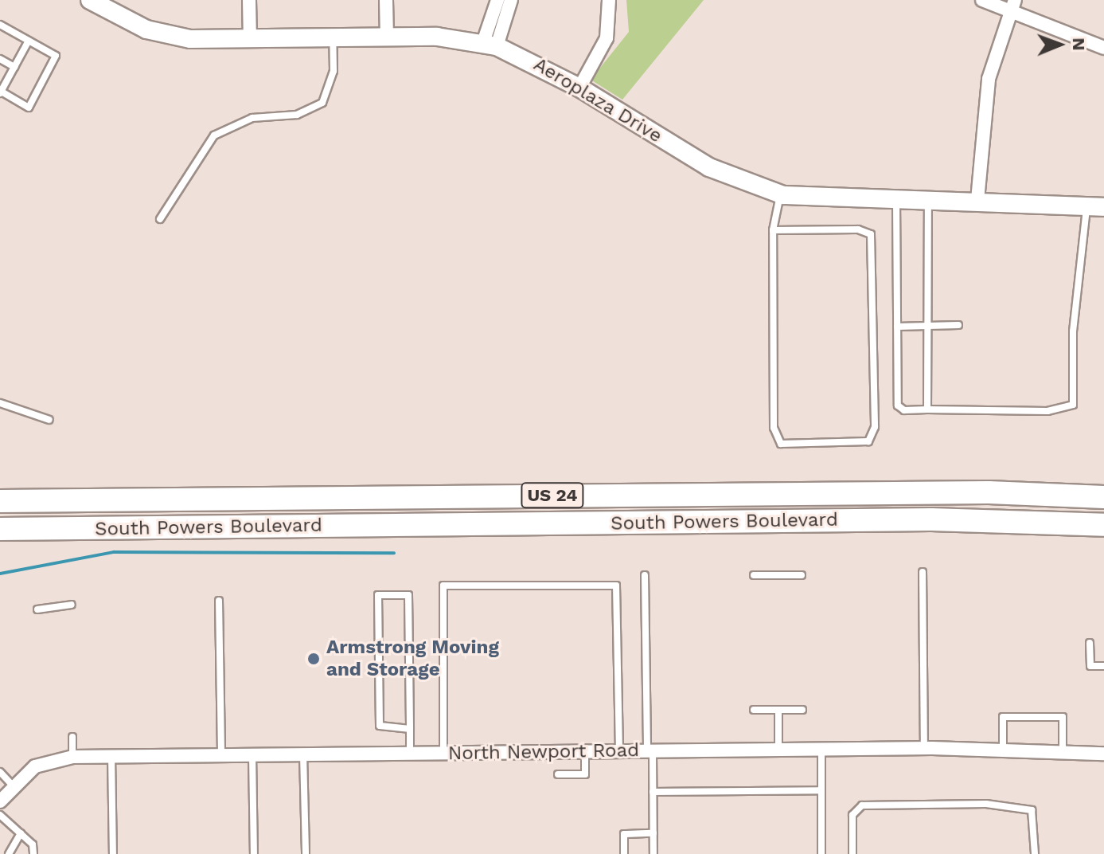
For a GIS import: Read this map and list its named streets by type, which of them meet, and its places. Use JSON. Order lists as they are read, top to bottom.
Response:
{
  "streets": {
    "highway": ["US 24", "South Powers Boulevard"],
    "street": ["Aeroplaza Drive", "North Newport Road"]
  },
  "places": ["Armstrong Moving and Storage"],
  "north": "right"
}
